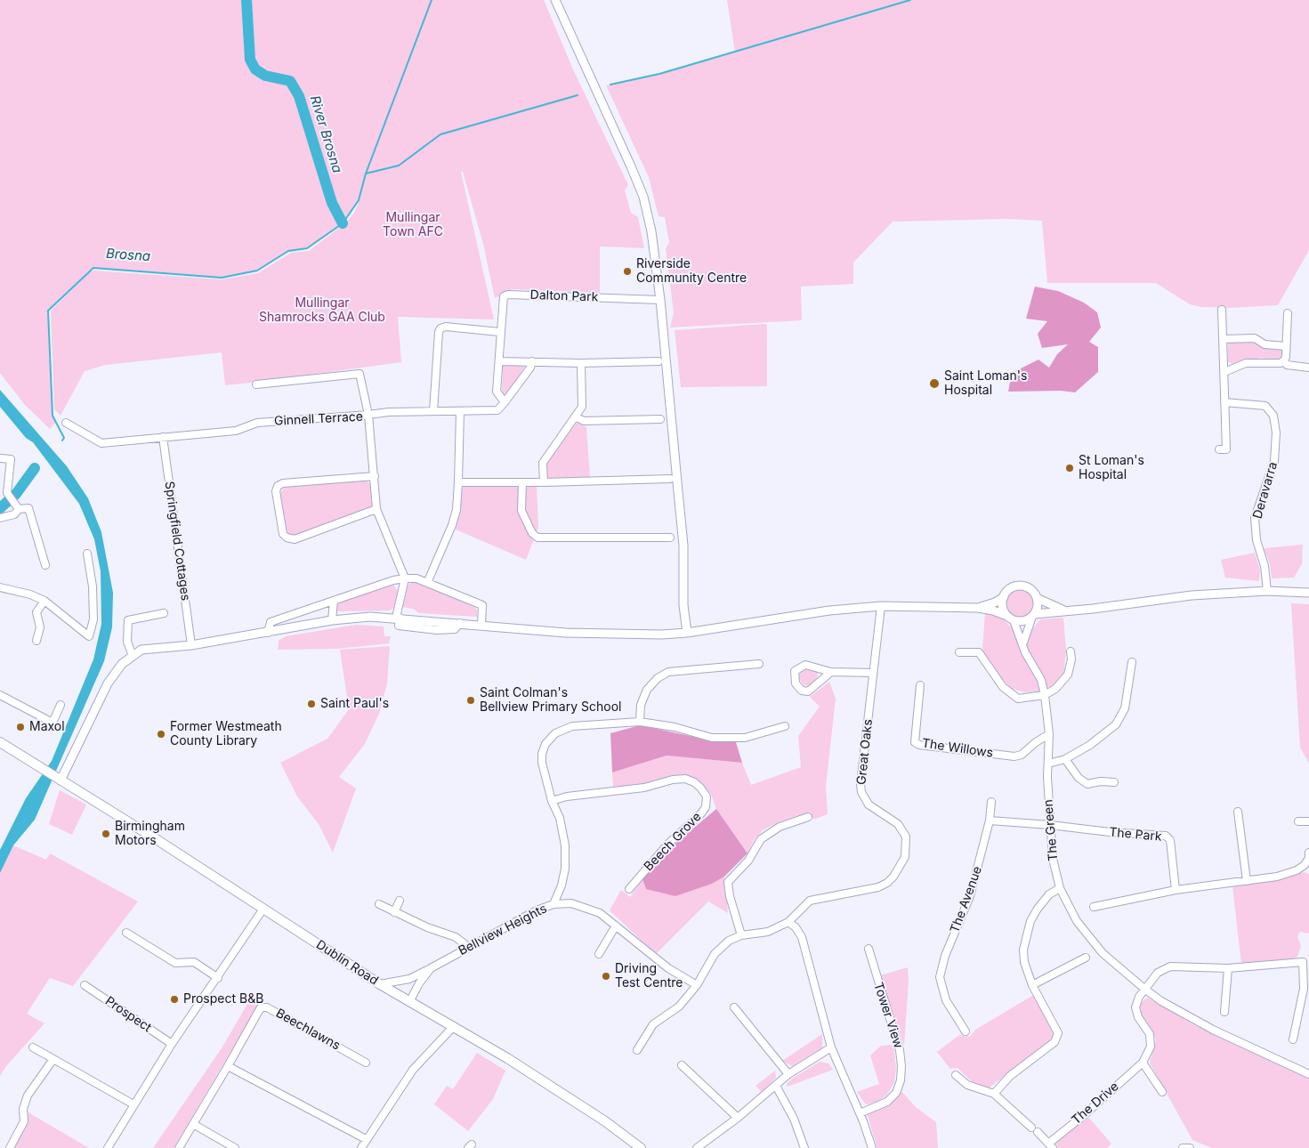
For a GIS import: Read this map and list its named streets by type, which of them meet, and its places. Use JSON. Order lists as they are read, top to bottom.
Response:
{
  "streets": {
    "main road": ["Dublin Road"],
    "street": [
      "Dalton Park",
      "Ginnell Terrace",
      "Deravarra",
      "Springfield Cottages",
      "The Willows",
      "Great Oaks",
      "The Green",
      "The Park",
      "Beech Grove",
      "The Avenue",
      "Bellview Heights",
      "Prospect",
      "Tower View",
      "Beechlawns",
      "The Drive"
    ]
  },
  "crossings": [
    ["Ginnell Terrace", "Springfield Cottages"],
    ["The Willows", "The Green"],
    ["The Green", "The Park"],
    ["The Green", "The Drive"],
    ["Bellview Heights", "Dublin Road"]
  ],
  "water": ["River Brosna", "Brosna"],
  "parks": ["Mullingar Town AFC", "Mullingar Shamrocks GAA Club"],
  "places": [
    "Riverside Community Centre",
    "Saint Loman's Hospital",
    "St Loman's Hospital",
    "Saint Colman's Bellview Primary School",
    "Saint Paul's",
    "Maxol",
    "Former Westmeath County Library",
    "Birmingham Motors",
    "Driving Test Centre",
    "Prospect B&B"
  ]
}
